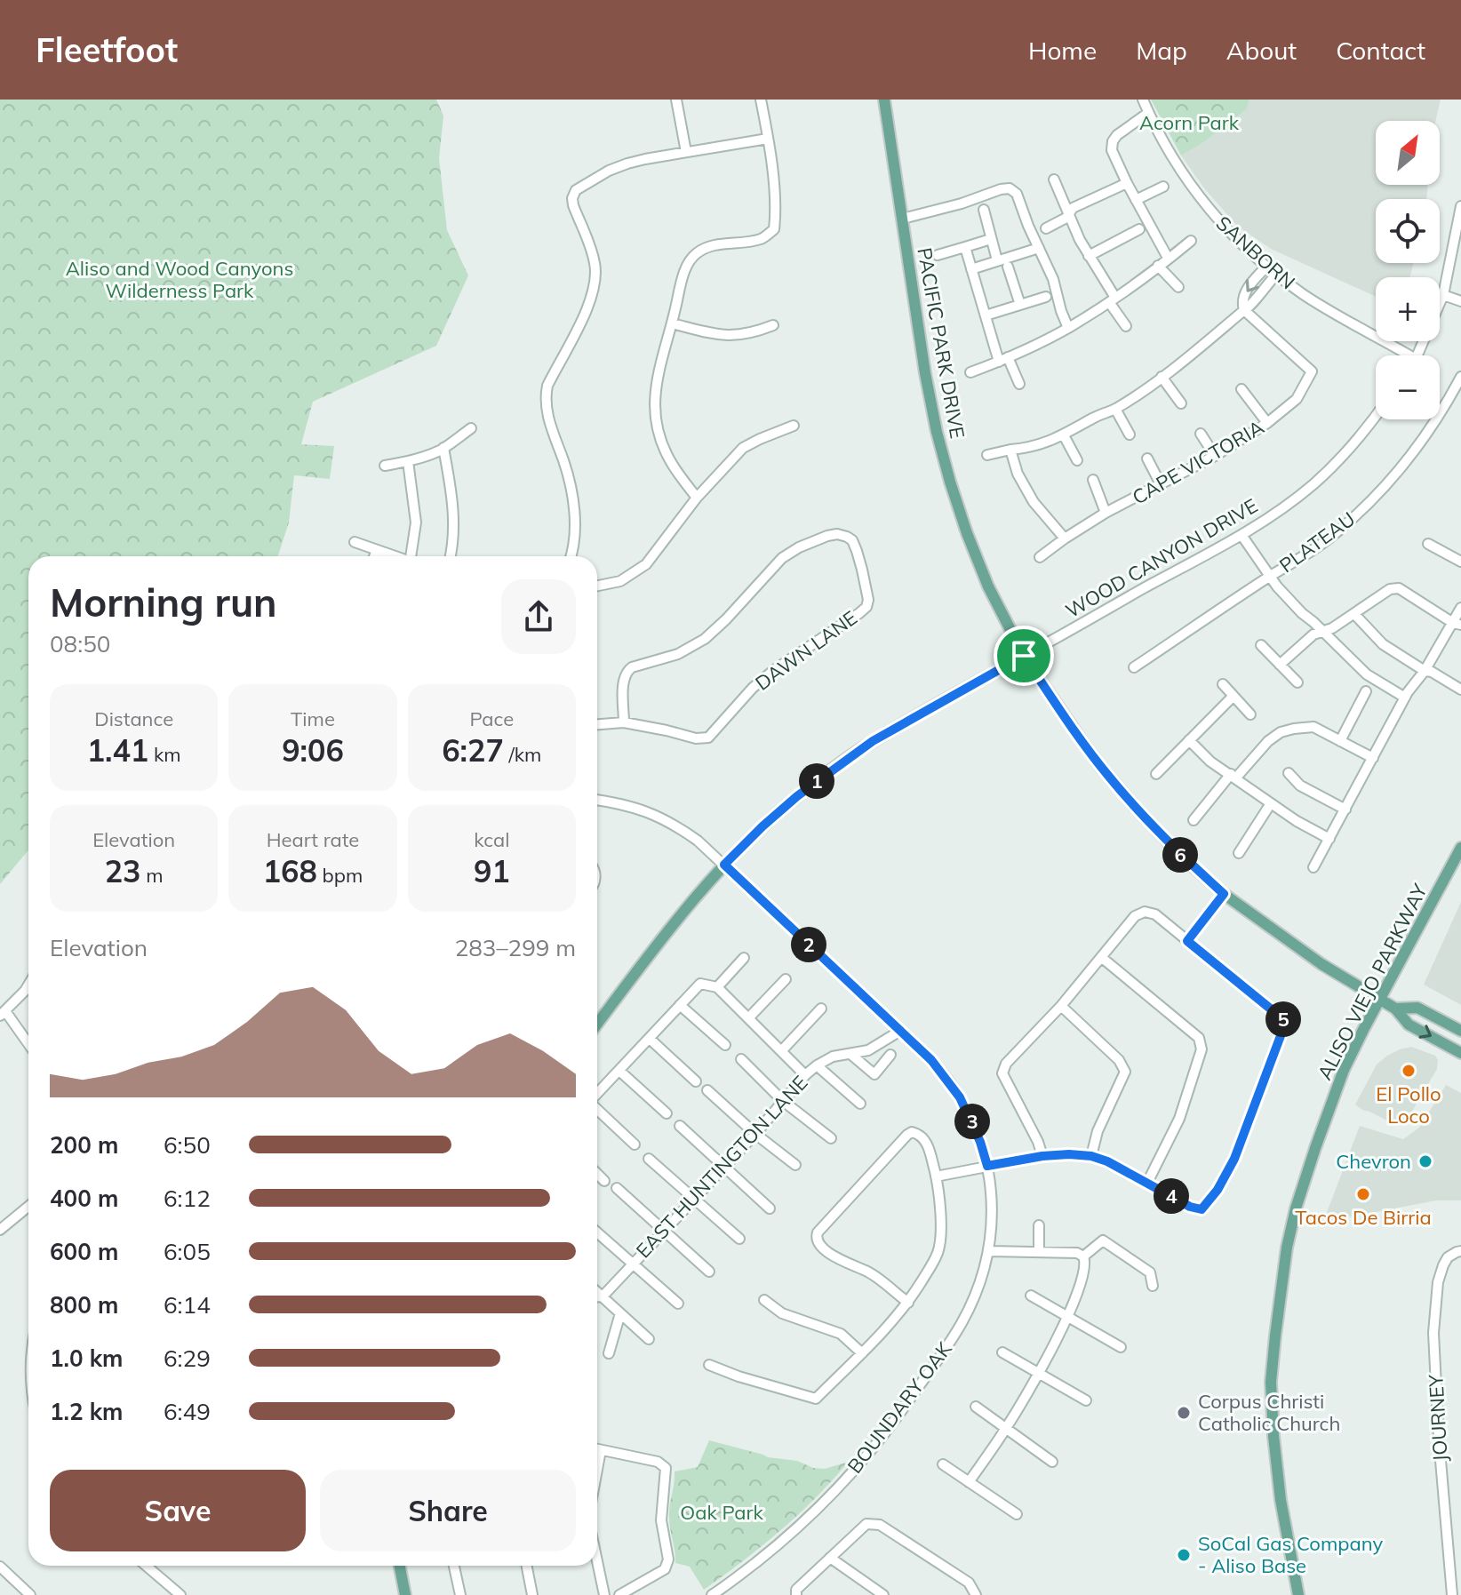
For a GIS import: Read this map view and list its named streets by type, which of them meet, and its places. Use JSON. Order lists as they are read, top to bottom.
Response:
{
  "streets": {
    "main road": ["PACIFIC PARK DRIVE", "WOOD CANYON DRIVE", "ALISO VIEJO PARKWAY"],
    "street": [
      "SANBORN",
      "CAPE VICTORIA",
      "PLATEAU",
      "DAWN LANE",
      "EAST HUNTINGTON LANE",
      "BOUNDARY OAK",
      "JOURNEY"
    ]
  },
  "crossings": [
    ["PACIFIC PARK DRIVE", "WOOD CANYON DRIVE"],
    ["PACIFIC PARK DRIVE", "ALISO VIEJO PARKWAY"],
    ["WOOD CANYON DRIVE", "BOUNDARY OAK"],
    ["EAST HUNTINGTON LANE", "BOUNDARY OAK"]
  ],
  "parks": ["Acorn Park", "Aliso and Wood Canyons Wilderness Park", "Oak Park"],
  "places": [
    "El Pollo Loco",
    "Chevron",
    "Tacos De Birria",
    "Corpus Christi Catholic Church",
    "SoCal Gas Company - Aliso Base"
  ],
  "north": "top right",
  "page": {
    "header": "Fleetfoot",
    "nav": [
      "Home",
      "Map",
      "About",
      "Contact"
    ],
    "map_buttons": ["+", "−"],
    "heading": ["Morning run", "08:50"],
    "stats": [
      ["Distance", "1.41 km"],
      ["Time", "9:06"],
      ["Pace", "6:27 /km"],
      ["Elevation", "23 m"],
      ["Heart rate", "168 bpm"],
      ["kcal", "91"]
    ],
    "pins": [
      "1",
      "6",
      "2",
      "5",
      "3",
      "4"
    ],
    "chart": ["Elevation", "283–299 m"],
    "list": [
      {
        "name": "200 m",
        "note": "6:50"
      },
      {
        "name": "400 m",
        "note": "6:12"
      },
      {
        "name": "600 m",
        "note": "6:05"
      },
      {
        "name": "800 m",
        "note": "6:14"
      },
      {
        "name": "1.0 km",
        "note": "6:29"
      },
      {
        "name": "1.2 km",
        "note": "6:49"
      }
    ],
    "buttons": ["Save", "Share"]
  }
}
